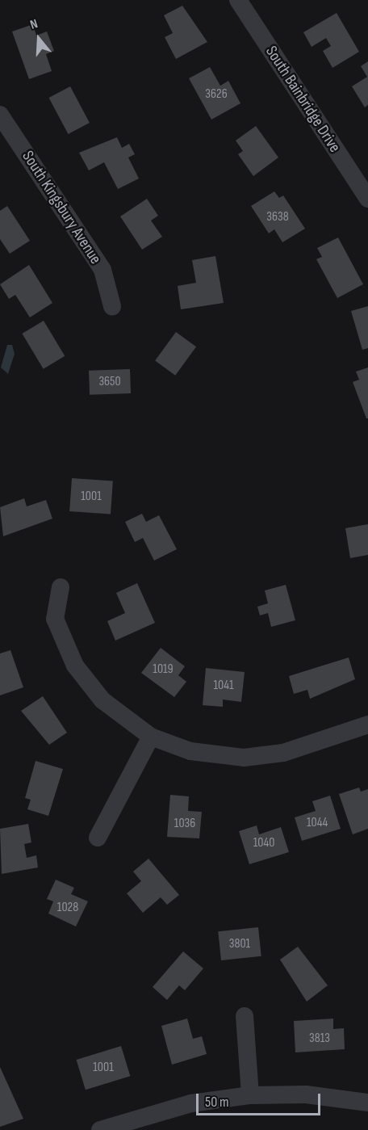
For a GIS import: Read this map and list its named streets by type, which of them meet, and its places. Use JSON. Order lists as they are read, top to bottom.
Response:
{
  "streets": {
    "street": ["South Bainbridge Drive", "South Kingsbury Avenue"]
  },
  "house_numbers": [
    "3626",
    "3638",
    "3650",
    "1001",
    "1019",
    "1041",
    "1044",
    "1036",
    "1040",
    "1028",
    "3801",
    "3813",
    "1001"
  ],
  "scale_bar": "50 m",
  "north": "top"
}
